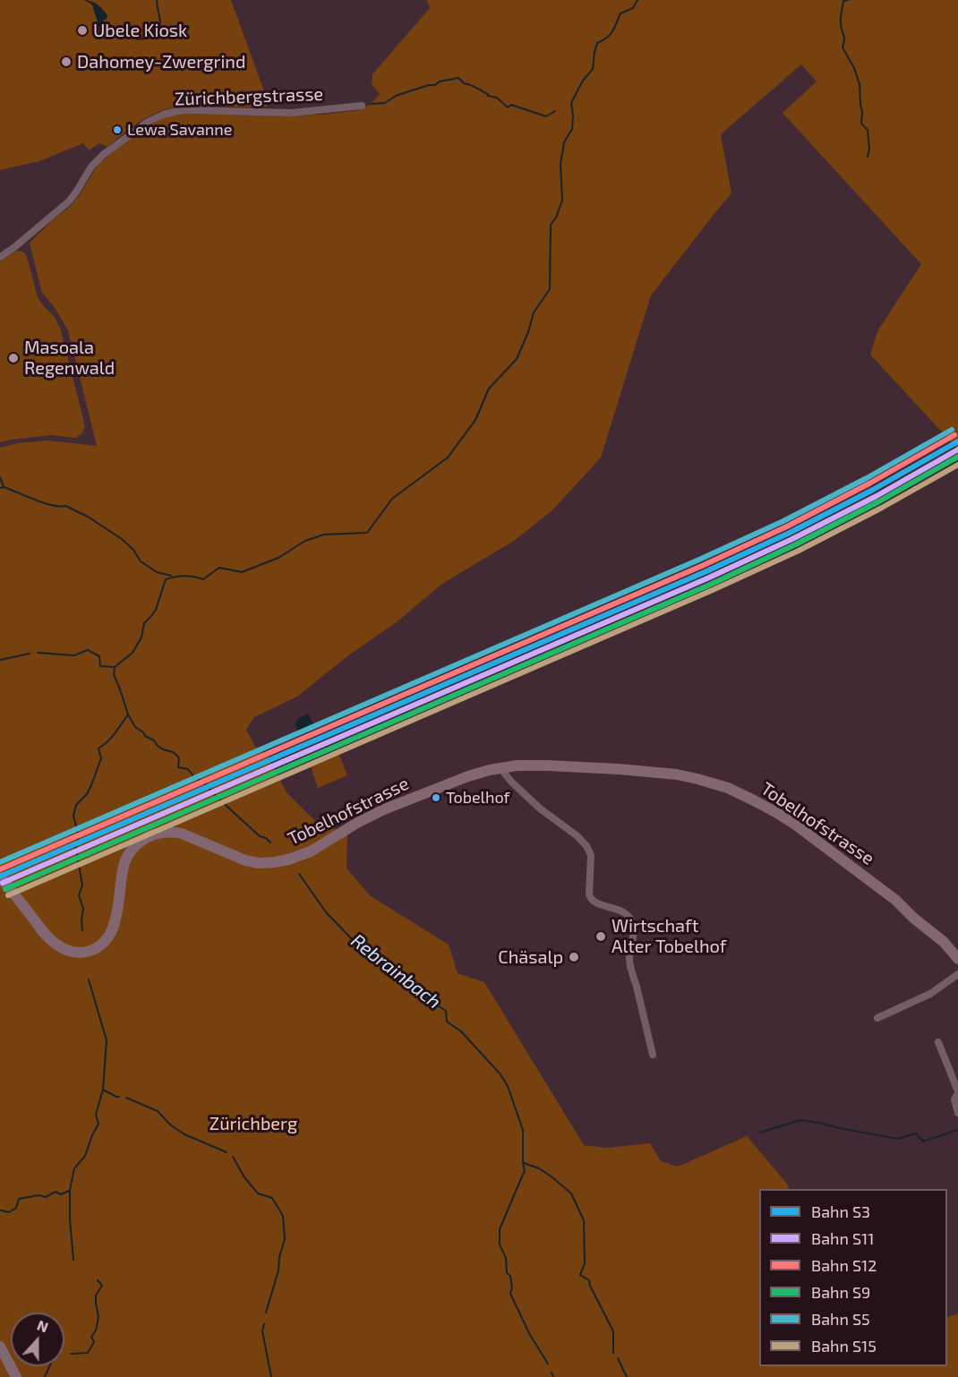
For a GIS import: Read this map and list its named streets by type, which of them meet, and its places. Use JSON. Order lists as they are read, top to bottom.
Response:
{
  "streets": {
    "main road": ["Tobelhofstrasse"],
    "street": ["Zürichbergstrasse"]
  },
  "water": ["Rebrainbach"],
  "parks": ["Zürichberg"],
  "places": [
    "Ubele Kiosk",
    "Dahomey-Zwergrind",
    "Lewa Savanne",
    "Masoala Regenwald",
    "Tobelhof",
    "Wirtschaft Alter Tobelhof",
    "Chäsalp"
  ],
  "lines": [
    "rail line S5",
    "rail line S12",
    "rail line S3",
    "rail line S11",
    "rail line S9",
    "rail line S15"
  ],
  "legend": [
    "Bahn S3",
    "Bahn S11",
    "Bahn S12",
    "Bahn S9",
    "Bahn S5",
    "Bahn S15"
  ],
  "north": "top"
}
